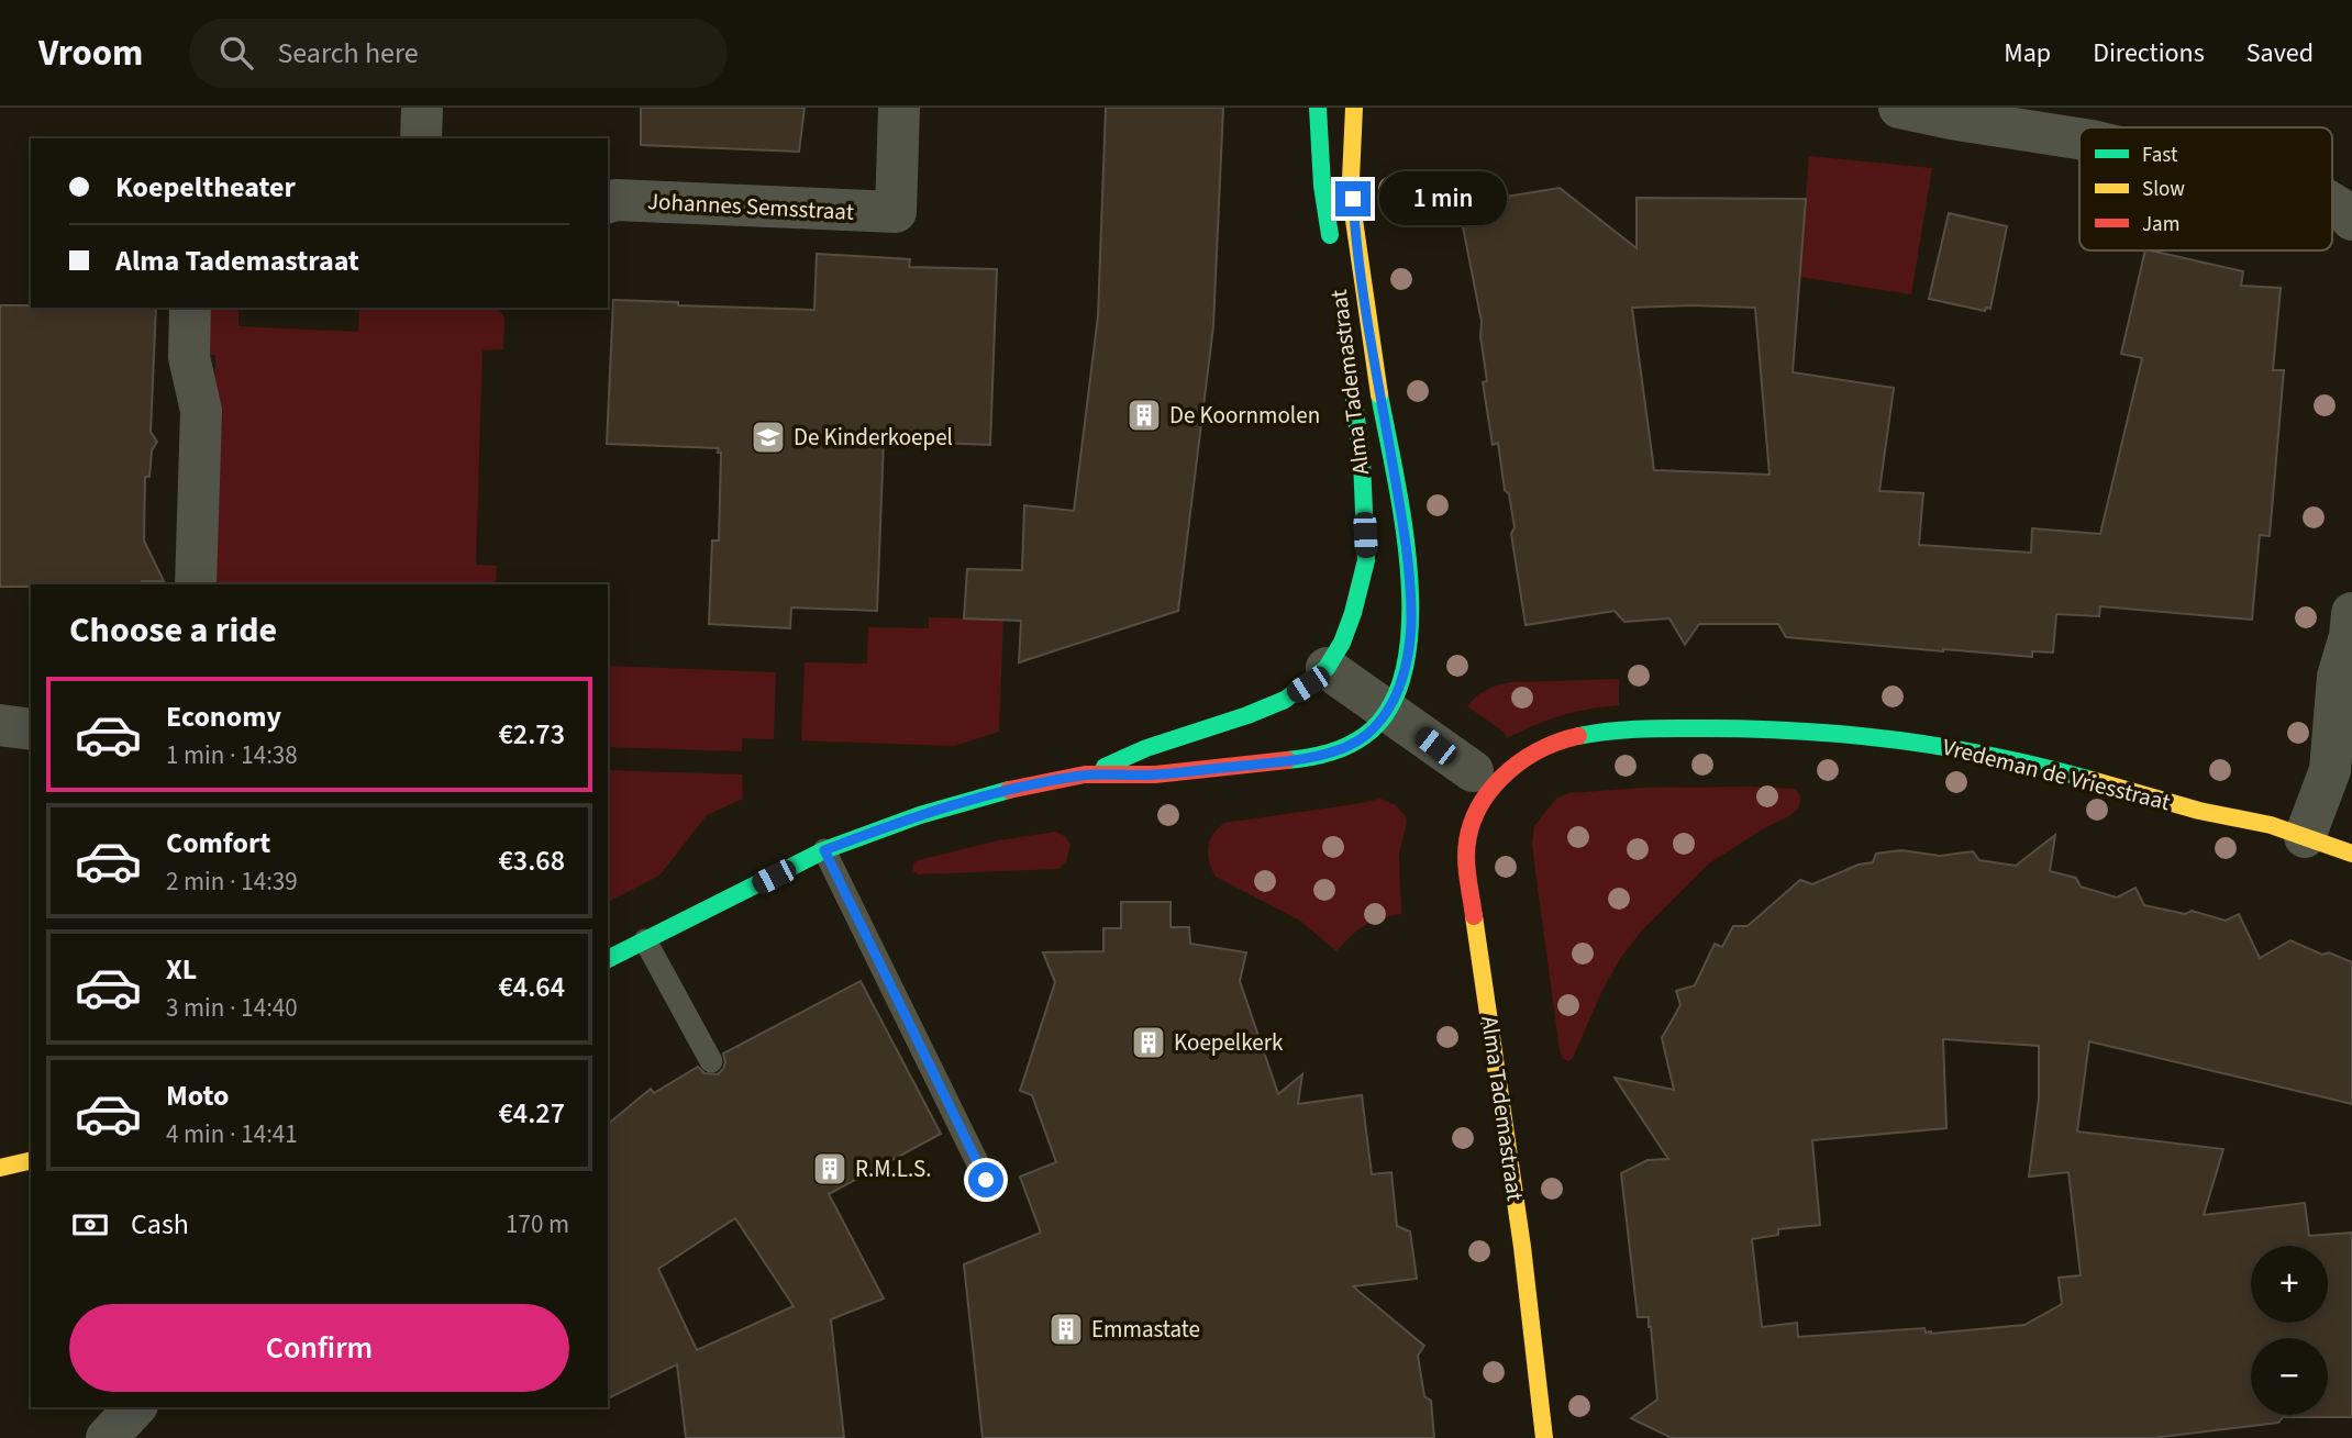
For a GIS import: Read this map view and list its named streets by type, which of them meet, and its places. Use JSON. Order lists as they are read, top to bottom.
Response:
{
  "streets": {
    "street": ["Johannes Semsstraat", "Alma Tademastraat", "Vredeman de Vriesstraat"]
  },
  "crossings": [
    ["Alma Tademastraat", "Vredeman de Vriesstraat"]
  ],
  "places": {
    "building": [
      "De Koornmolen",
      "Koepelkerk",
      "R.M.L.S.",
      "Emmastate"
    ],
    "school or university": ["De Kinderkoepel"]
  },
  "legend": ["Fast", "Slow", "Jam"],
  "page": {
    "header": "Vroom",
    "search": "Search here",
    "nav": ["Map", "Directions", "Saved"],
    "banner": ["Koepeltheater", "Alma Tademastraat"],
    "bubble": "1 min",
    "heading": "Choose a ride",
    "list": [
      {
        "name": "Economy",
        "note": "1 min · 14:38",
        "value": "€2.73"
      },
      {
        "name": "Comfort",
        "note": "2 min · 14:39",
        "value": "€3.68"
      },
      {
        "name": "XL",
        "note": "3 min · 14:40",
        "value": "€4.64"
      },
      {
        "name": "Moto",
        "note": "4 min · 14:41",
        "value": "€4.27"
      }
    ],
    "pay": ["Cash", "170 m"],
    "map_buttons": ["+", "−"],
    "buttons": "Confirm"
  }
}
